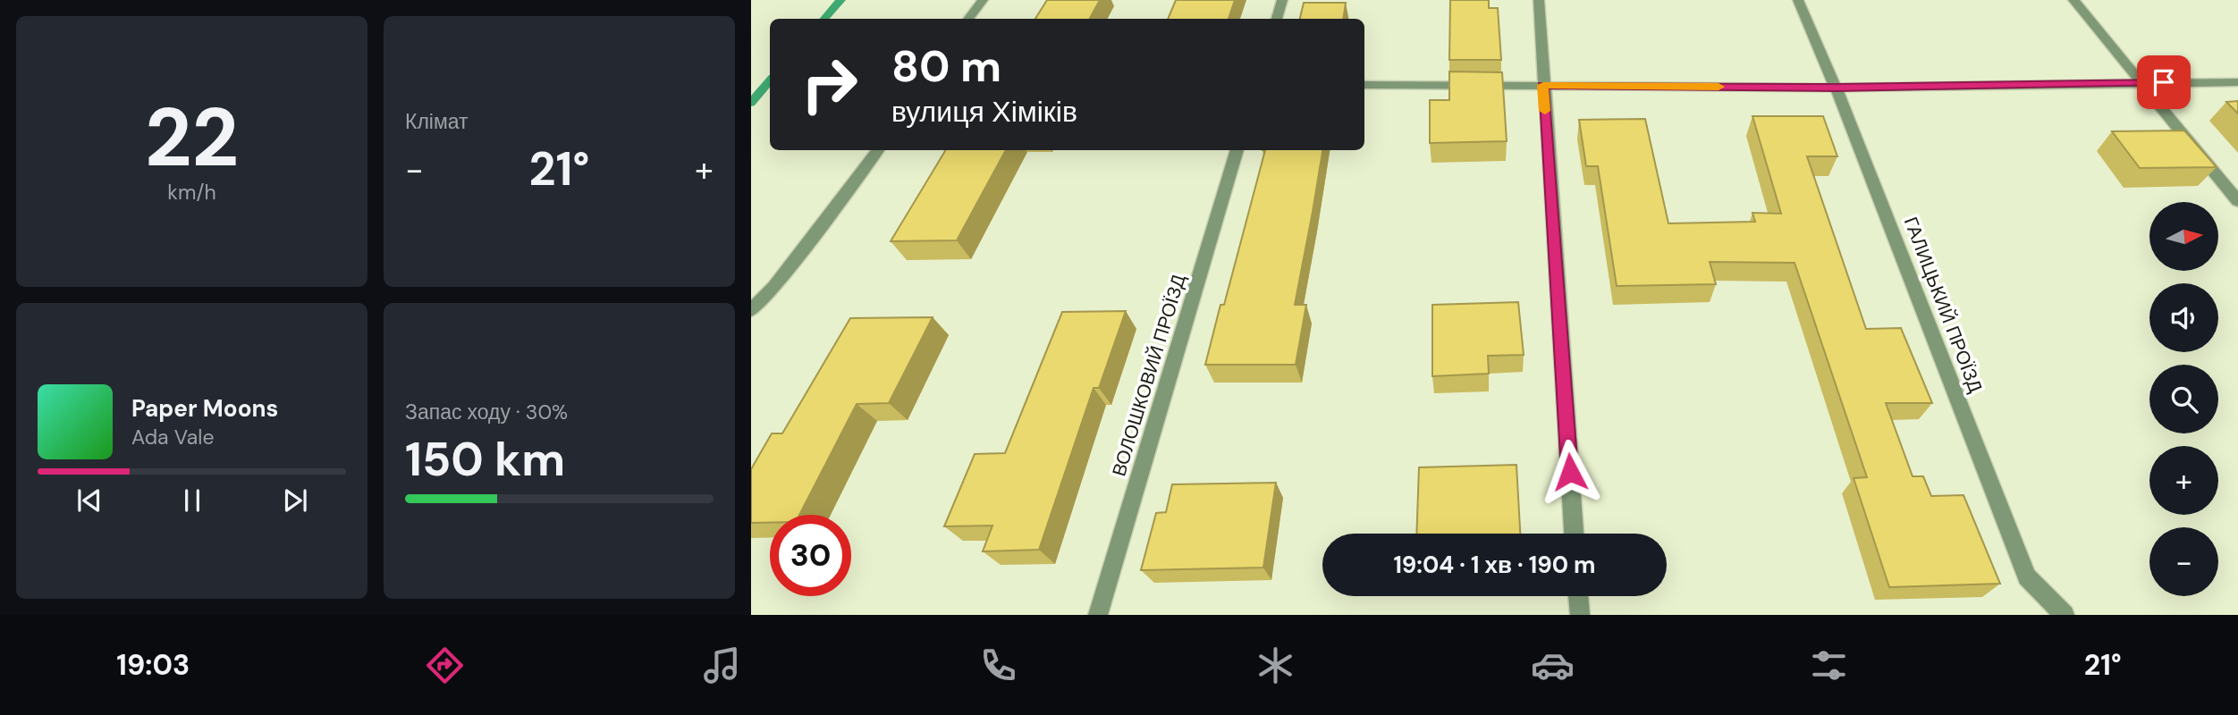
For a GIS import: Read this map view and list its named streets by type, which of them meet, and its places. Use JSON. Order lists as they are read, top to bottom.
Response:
{
  "streets": {
    "street": ["ГАЛИЦЬКИЙ ПРОЇЗД", "ВОЛОШКОВИЙ ПРОЇЗД"]
  },
  "north": "right",
  "page": {
    "tile": [
      ["22", "km/h"],
      "Клімат",
      ["Запас ходу · 30%", "150 km"]
    ],
    "turn": ["80 m", "вулиця Хіміків"],
    "heat": ["−", "21°", "+"],
    "map_buttons": ["+", "−"],
    "song": ["Paper Moons", "Ada Vale"],
    "limit": "30",
    "trip": "19:04 · 1 хв · 190 m",
    "tabs": ["19:03", "21°"]
  }
}
